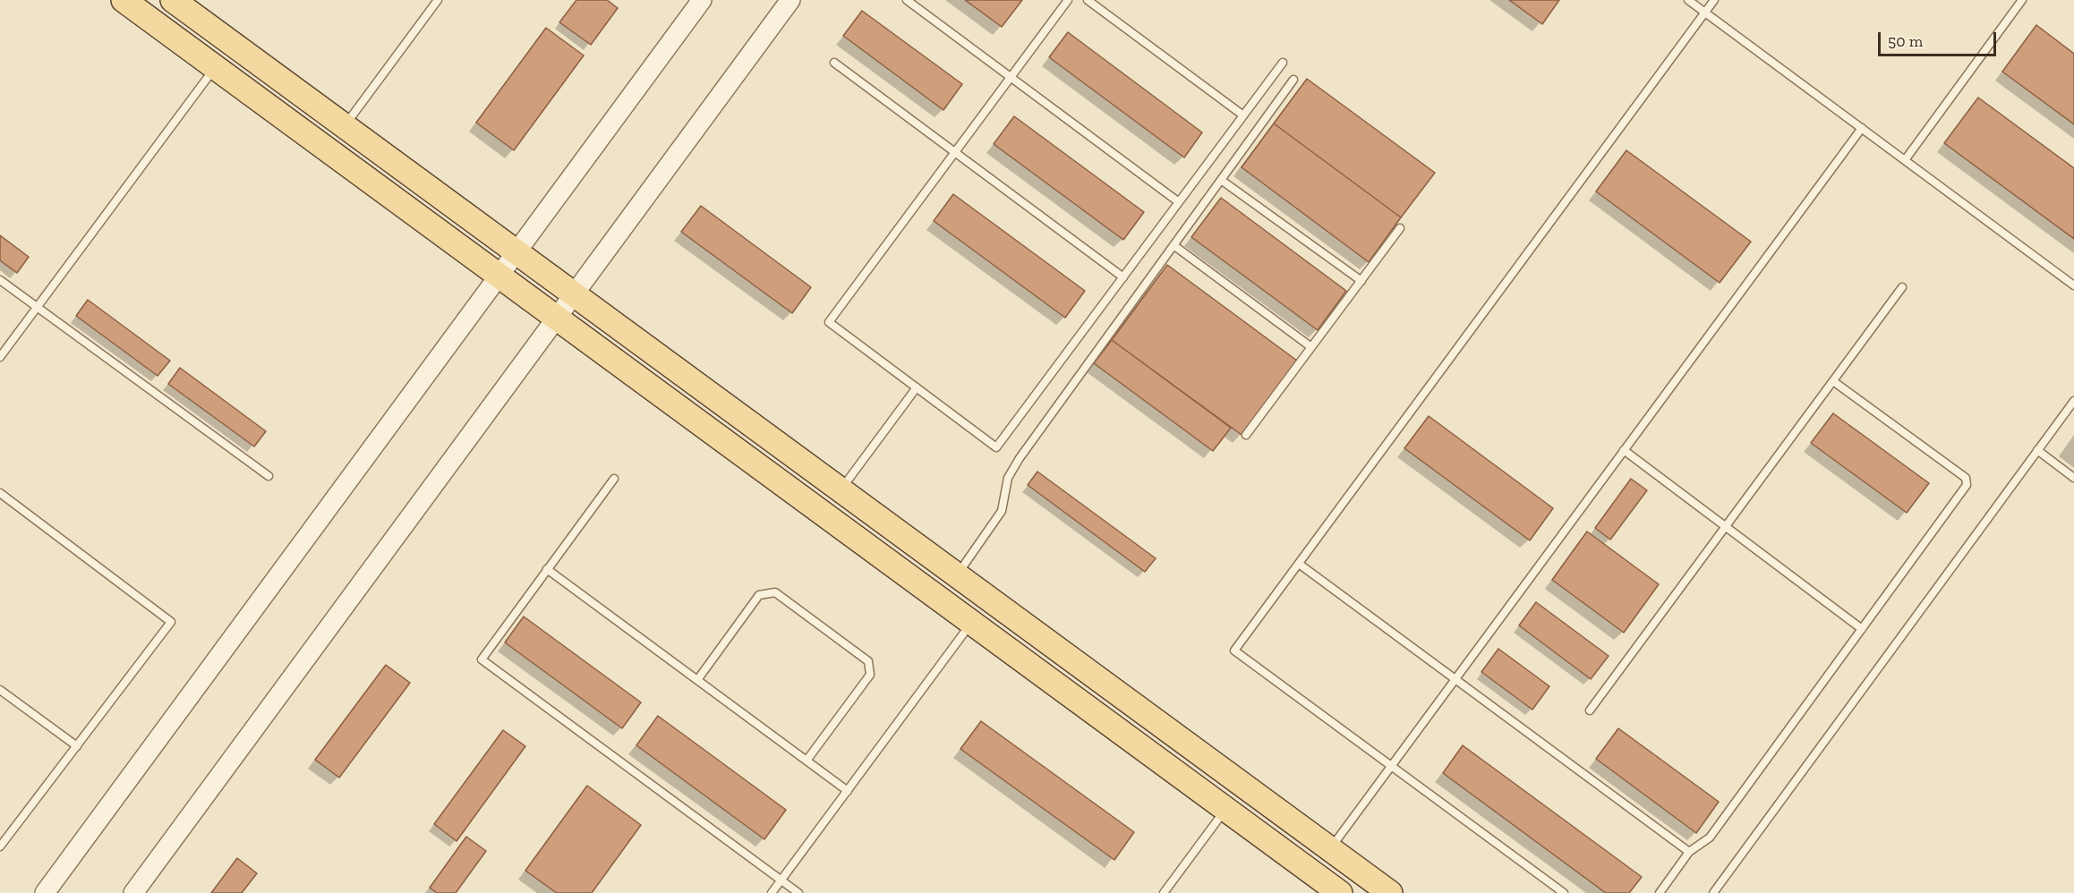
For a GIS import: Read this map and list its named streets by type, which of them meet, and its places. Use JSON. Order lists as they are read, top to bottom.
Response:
{
  "scale_bar": "50 m"
}
